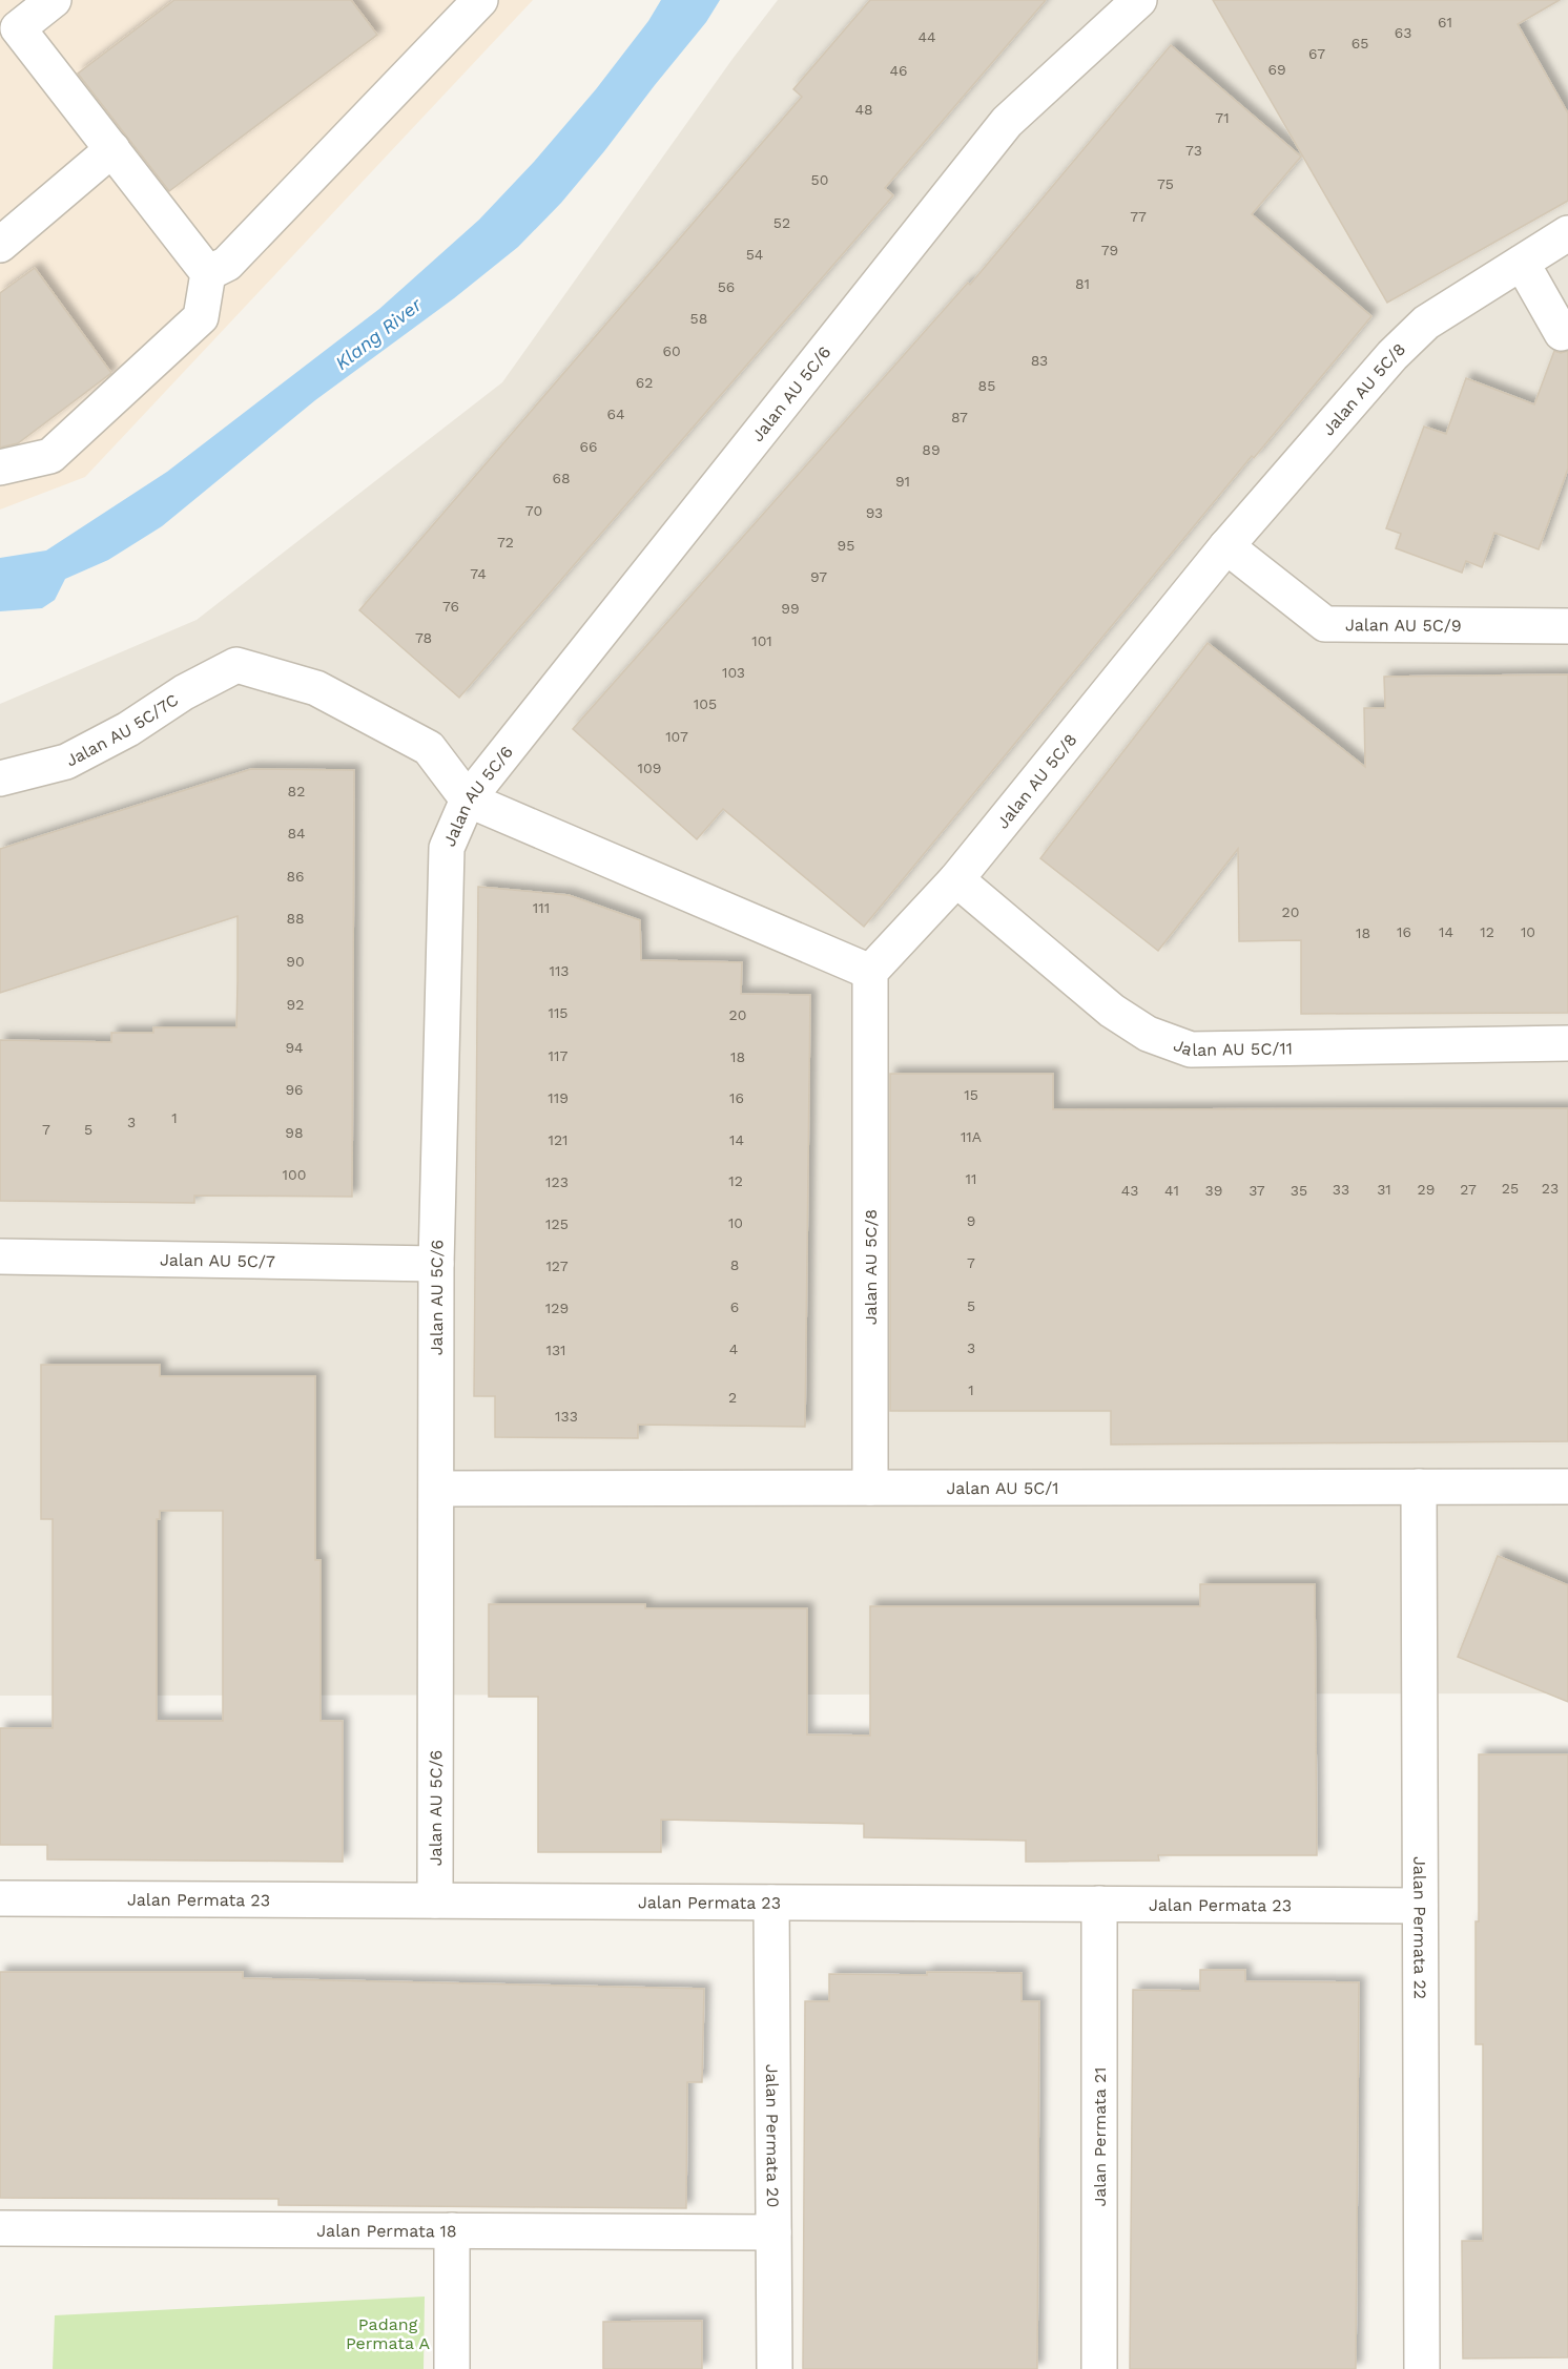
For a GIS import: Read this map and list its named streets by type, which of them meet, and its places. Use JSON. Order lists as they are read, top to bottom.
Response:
{
  "streets": {
    "street": [
      "Jalan AU 5C/8",
      "Jalan AU 5C/6",
      "Jalan AU 5C/9",
      "Jalan AU 5C/7C",
      "Jalan AU 5C/11",
      "Jalan AU 5C/7",
      "Jalan AU 5C/1",
      "Jalan Permata 23",
      "Jalan Permata 22",
      "Jalan Permata 20",
      "Jalan Permata 21",
      "Jalan Permata 18"
    ]
  },
  "crossings": [
    ["Jalan AU 5C/8", "Jalan AU 5C/9"],
    ["Jalan AU 5C/8", "Jalan AU 5C/11"],
    ["Jalan AU 5C/8", "Jalan AU 5C/1"],
    ["Jalan AU 5C/6", "Jalan AU 5C/7C"],
    ["Jalan AU 5C/6", "Jalan AU 5C/7"],
    ["Jalan AU 5C/6", "Jalan AU 5C/1"],
    ["Jalan AU 5C/6", "Jalan Permata 23"],
    ["Jalan AU 5C/1", "Jalan Permata 22"],
    ["Jalan Permata 23", "Jalan Permata 22"],
    ["Jalan Permata 23", "Jalan Permata 20"],
    ["Jalan Permata 23", "Jalan Permata 21"],
    ["Jalan Permata 20", "Jalan Permata 18"]
  ],
  "water": ["Klang River"],
  "parks": ["Padang Permata A"],
  "house_numbers": [
    "61",
    "63",
    "44",
    "65",
    "67",
    "69",
    "46",
    "48",
    "71",
    "73",
    "50",
    "75",
    "77",
    "52",
    "79",
    "54",
    "81",
    "56",
    "58",
    "60",
    "83",
    "62",
    "85",
    "64",
    "87",
    "66",
    "89",
    "68",
    "91",
    "70",
    "93",
    "72",
    "95",
    "74",
    "97",
    "76",
    "99",
    "78",
    "101",
    "103",
    "105",
    "107",
    "109",
    "82",
    "84",
    "86",
    "111",
    "20",
    "88",
    "16",
    "14",
    "12",
    "10",
    "18",
    "90",
    "113",
    "92",
    "115",
    "20",
    "94",
    "117",
    "18",
    "96",
    "15",
    "119",
    "16",
    "1",
    "3",
    "7",
    "5",
    "98",
    "11A",
    "121",
    "14",
    "100",
    "11",
    "12",
    "123",
    "25",
    "23",
    "33",
    "31",
    "29",
    "27",
    "43",
    "41",
    "39",
    "37",
    "35",
    "9",
    "10",
    "125",
    "7",
    "8",
    "127",
    "5",
    "6",
    "129",
    "3",
    "4",
    "131",
    "1",
    "2",
    "133"
  ]
}
